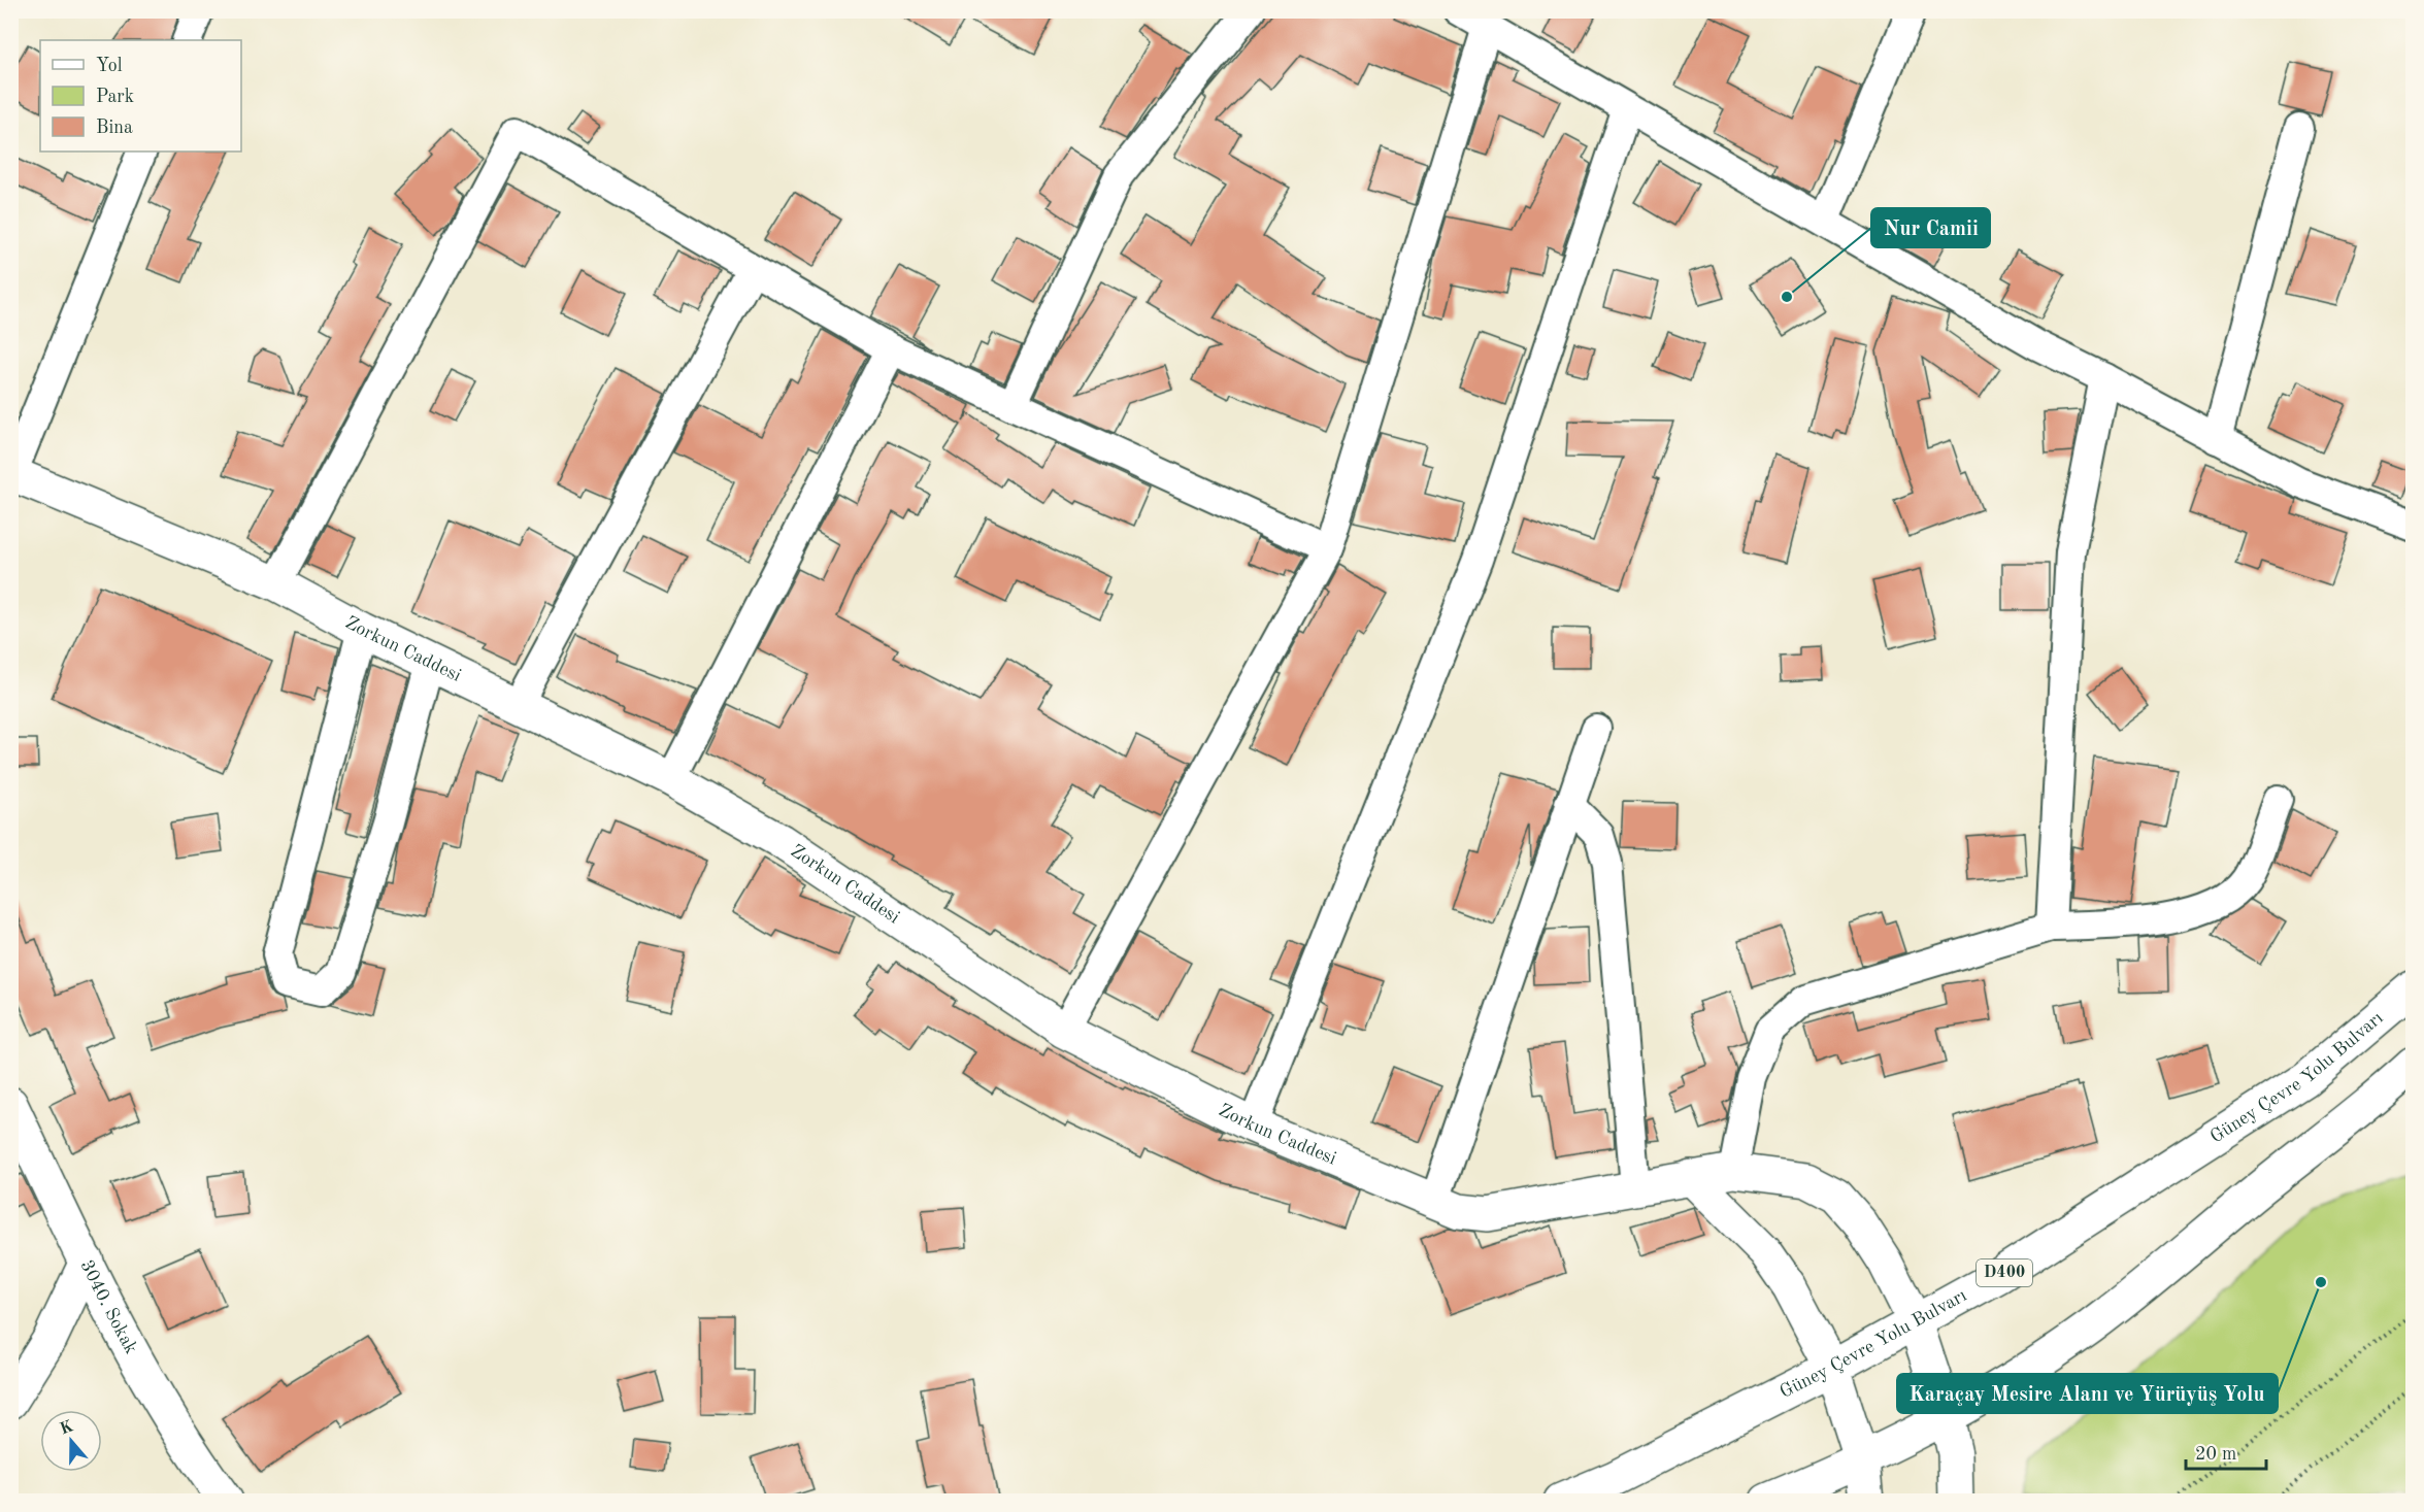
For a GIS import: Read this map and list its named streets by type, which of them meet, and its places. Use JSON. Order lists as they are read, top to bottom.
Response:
{
  "streets": {
    "main road": [
      "Zorkun Caddesi",
      "Güney Çevre Yolu Bulvarı",
      "D400",
      "3040. Sokak"
    ]
  },
  "crossings": [
    ["Zorkun Caddesi", "Güney Çevre Yolu Bulvarı"]
  ],
  "places": ["Nur Camii", "Karaçay Mesire Alanı ve Yürüyüş Yolu"],
  "legend": ["Yol", "Park", "Bina"],
  "scale_bar": "20 m",
  "north": "top"
}
